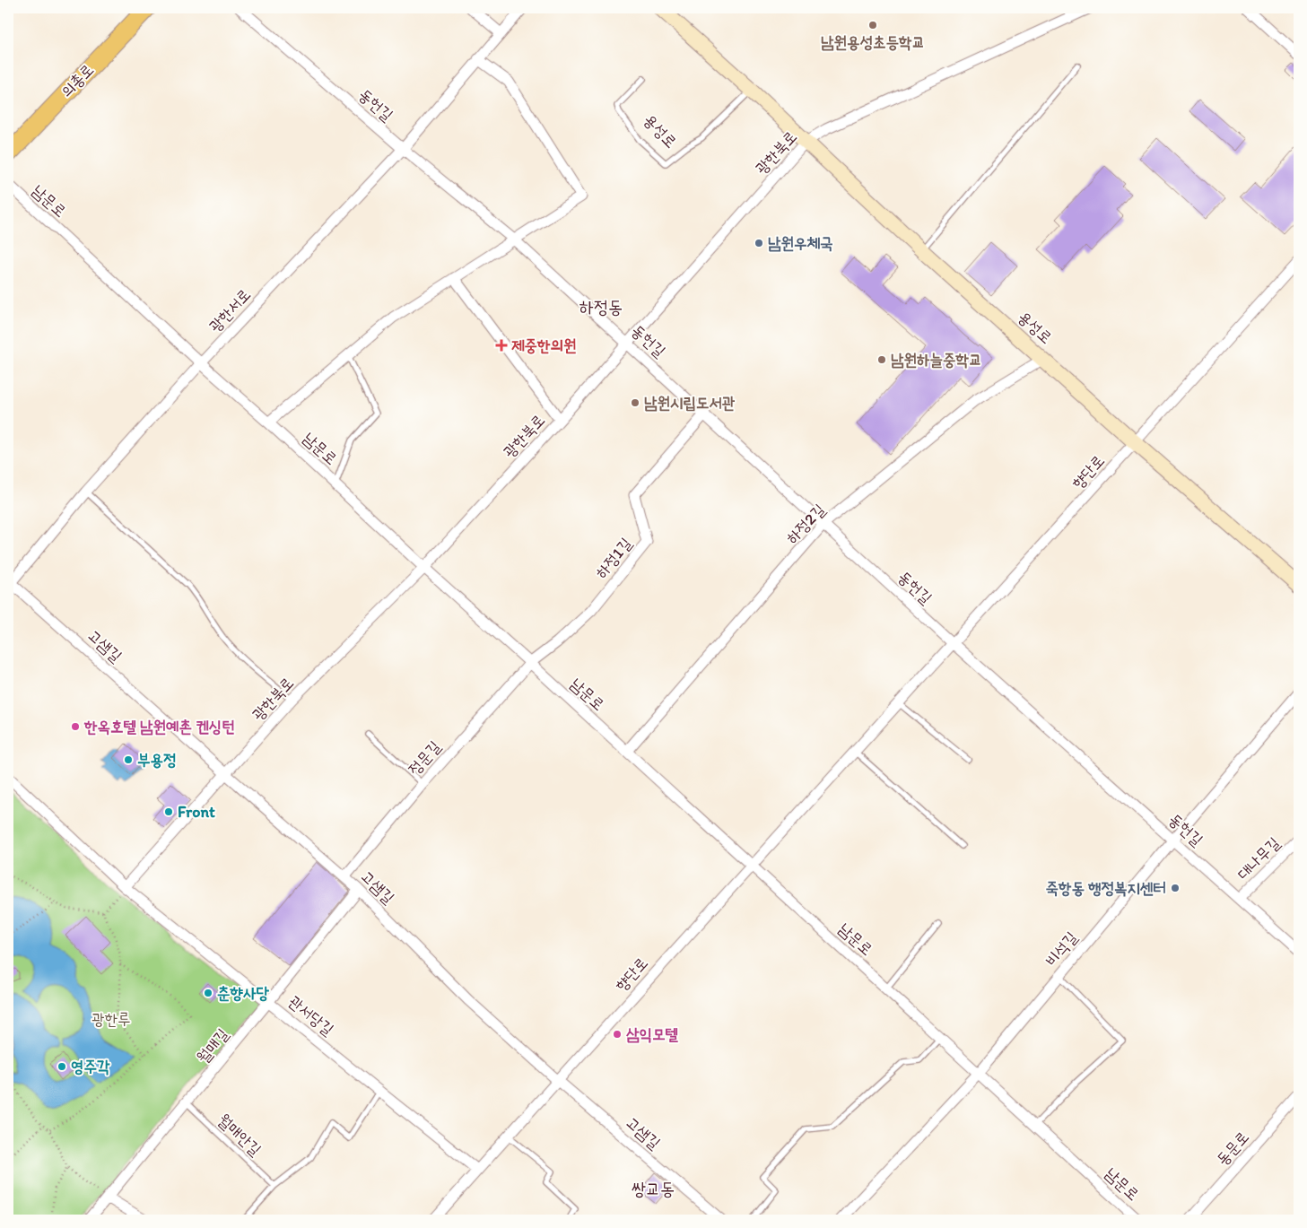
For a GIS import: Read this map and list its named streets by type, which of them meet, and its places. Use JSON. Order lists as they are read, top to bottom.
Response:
{
  "streets": {
    "main road": ["의총로"],
    "street": [
      "동헌길",
      "용성로",
      "광한북로",
      "남문로",
      "광한서로",
      "향단로",
      "하정2길",
      "하정1길",
      "고샘길",
      "정문길",
      "대나무길",
      "비석길",
      "관서당길",
      "월매길",
      "동문로"
    ],
    "lane": ["월매안길"]
  },
  "crossings": [
    ["동헌길", "광한북로"],
    ["동헌길", "광한서로"],
    ["동헌길", "향단로"],
    ["동헌길", "하정2길"],
    ["동헌길", "하정1길"],
    ["동헌길", "대나무길"],
    ["동헌길", "비석길"],
    ["용성로", "광한북로"],
    ["용성로", "향단로"],
    ["용성로", "하정2길"],
    ["광한북로", "남문로"],
    ["광한북로", "고샘길"],
    ["광한북로", "관서당길"],
    ["남문로", "광한서로"],
    ["남문로", "향단로"],
    ["남문로", "하정2길"],
    ["남문로", "하정1길"],
    ["남문로", "정문길"],
    ["남문로", "비석길"],
    ["광한서로", "고샘길"],
    ["향단로", "고샘길"],
    ["향단로", "관서당길"],
    ["하정1길", "정문길"],
    ["고샘길", "정문길"],
    ["고샘길", "월매길"],
    ["관서당길", "월매길"],
    ["월매길", "월매안길"]
  ],
  "districts": ["하정동", "쌍교동"],
  "parks": ["광한루"],
  "places": {
    "other": [
      "남원용성초등학교",
      "남원우체국",
      "남원하늘중학교",
      "남원시립도서관",
      "한옥호텔 남원예촌 켄싱턴",
      "부용정",
      "Front",
      "죽항동 행정복지센터",
      "춘향사당",
      "삼익모텔",
      "영주각"
    ],
    "health": ["제중한의원"]
  }
}
